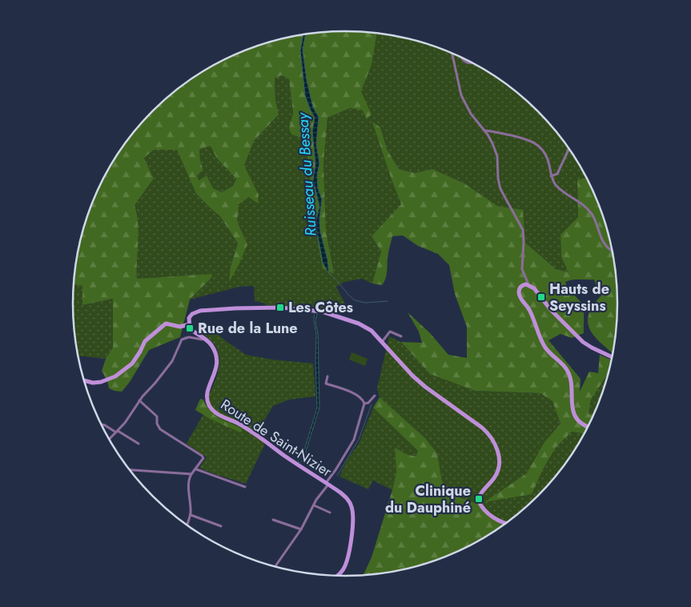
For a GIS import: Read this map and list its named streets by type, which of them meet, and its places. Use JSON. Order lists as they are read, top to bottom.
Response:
{
  "streets": {
    "main road": ["Route de Saint-Nizier"]
  },
  "water": ["Ruisseau du Bessay"],
  "places": {
    "transit": [
      "Hauts de Seyssins",
      "Les Côtes",
      "Rue de la Lune",
      "Clinique du Dauphiné"
    ]
  }
}
